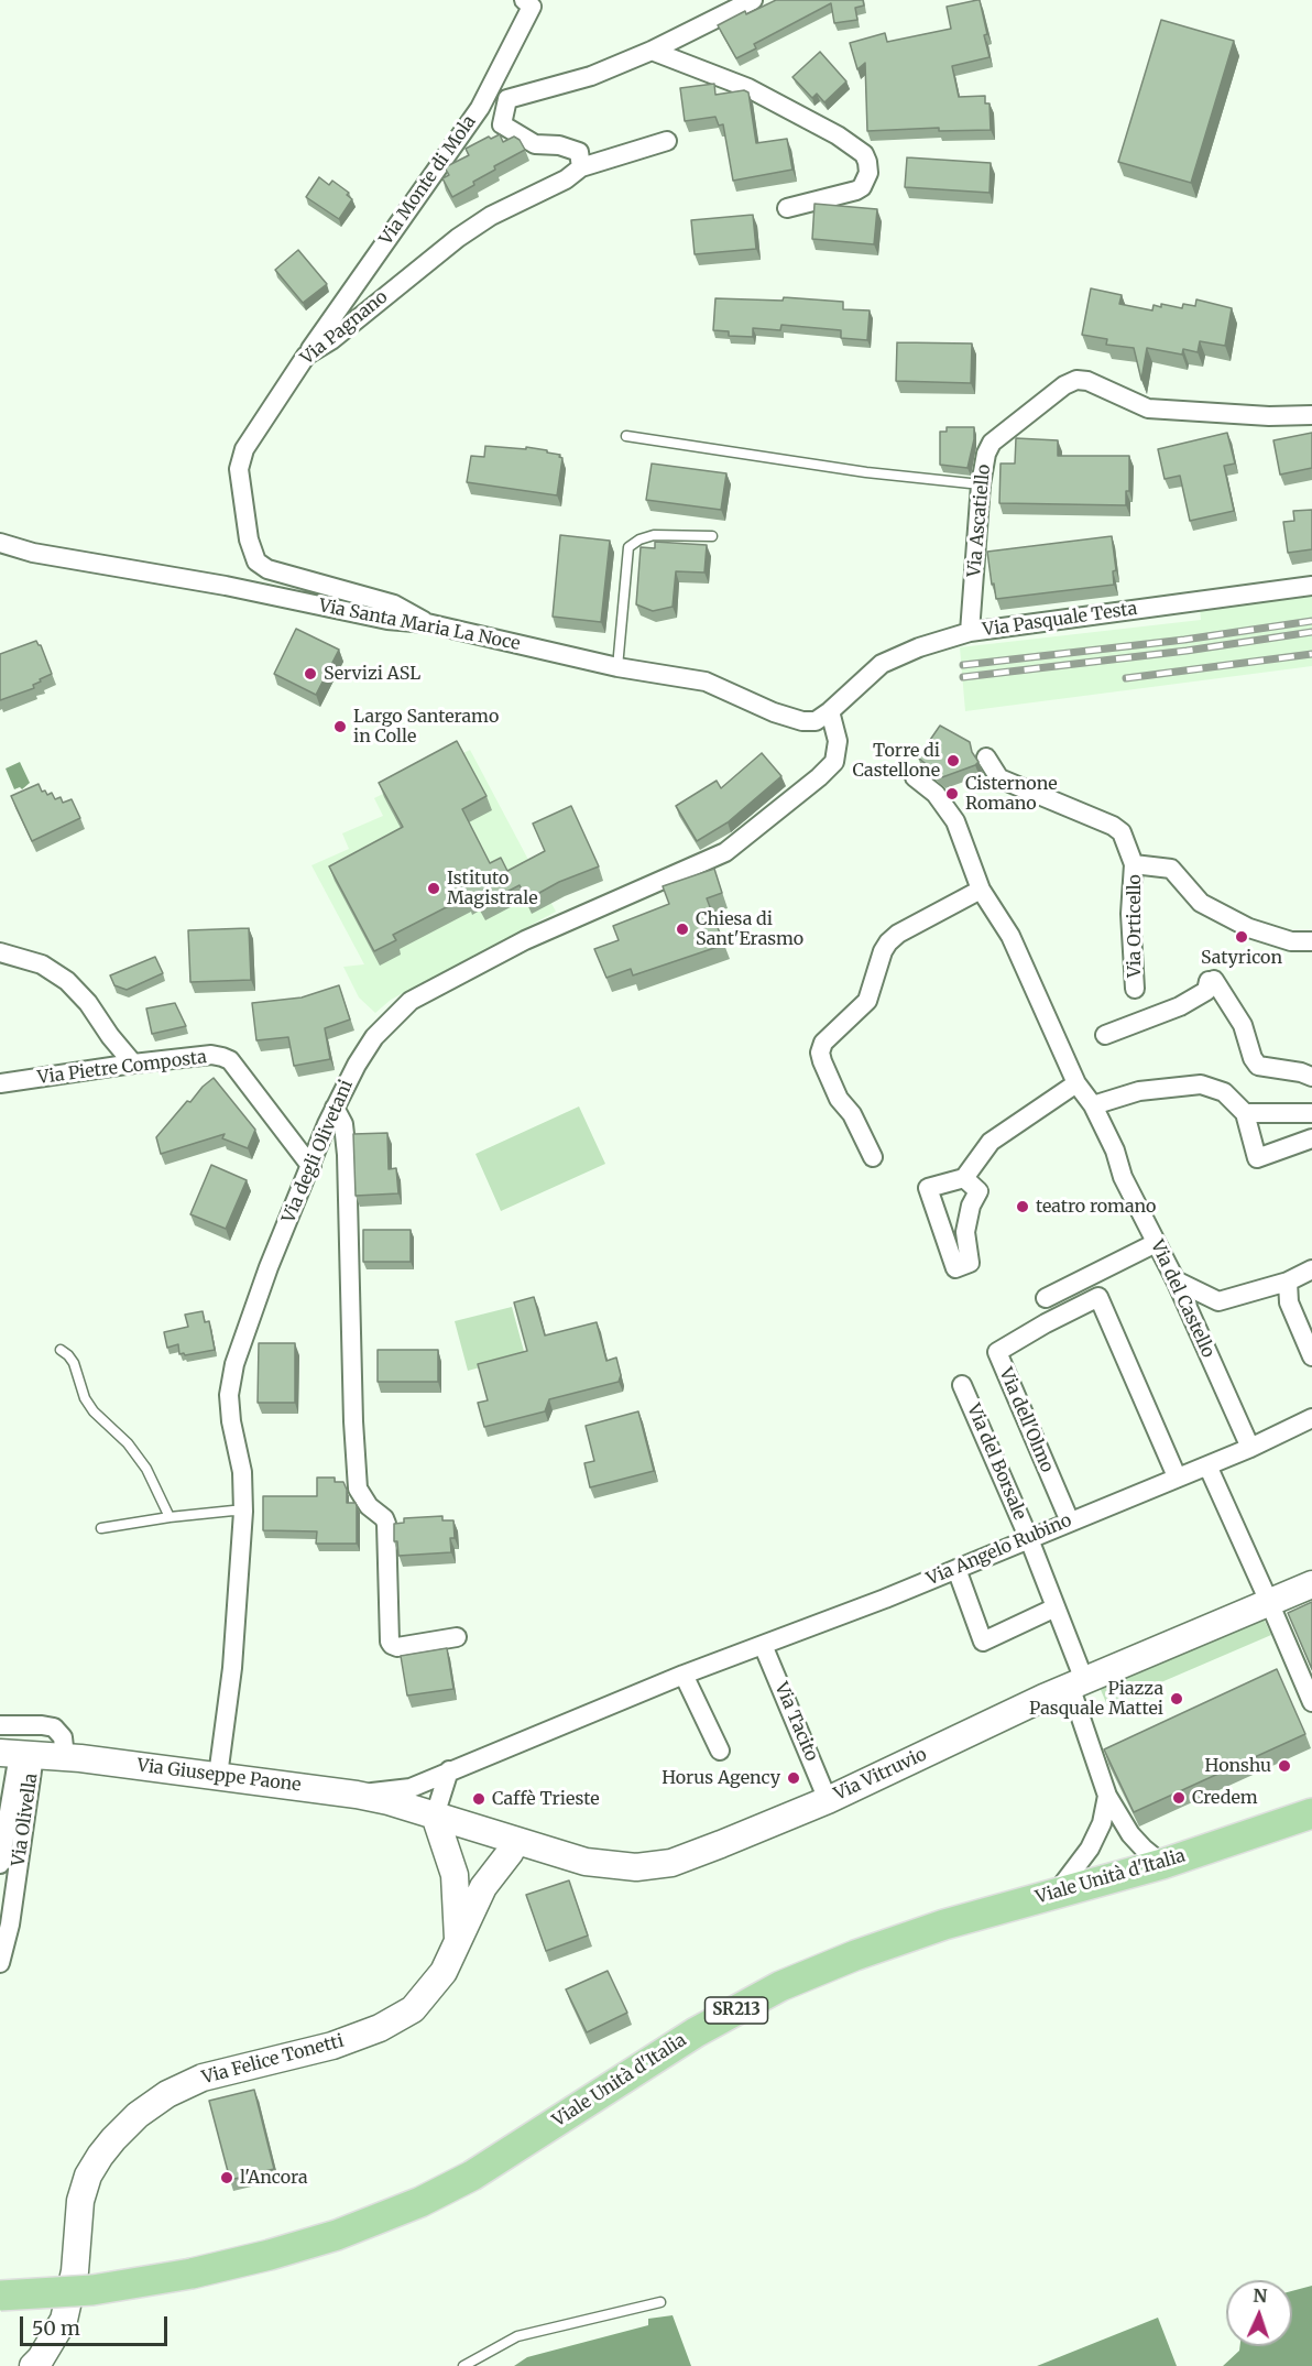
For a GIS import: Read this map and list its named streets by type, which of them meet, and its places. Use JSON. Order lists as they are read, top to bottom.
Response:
{
  "streets": {
    "main road": ["Viale Unità d'Italia", "SR213"],
    "street": [
      "Via Monte di Mola",
      "Via Pagnano",
      "Via Ascatiello",
      "Via Pasquale Testa",
      "Via Santa Maria La Noce",
      "Via Orticello",
      "Via Pietre Composta",
      "Via degli Olivetani",
      "Via del Castello",
      "Via dell'Olmo",
      "Via del Borsale",
      "Via Angelo Rubino",
      "Via Tacito",
      "Via Vitruvio",
      "Via Giuseppe Paone",
      "Via Olivella",
      "Via Felice Tonetti"
    ]
  },
  "crossings": [
    ["Via Monte di Mola", "Via Pagnano"],
    ["Via Pagnano", "Via Santa Maria La Noce"],
    ["Via Ascatiello", "Via Pasquale Testa"],
    ["Via Pasquale Testa", "Via Santa Maria La Noce"],
    ["Via Pasquale Testa", "Via degli Olivetani"],
    ["Via Santa Maria La Noce", "Via degli Olivetani"],
    ["Via Pietre Composta", "Via degli Olivetani"],
    ["Via degli Olivetani", "Via Giuseppe Paone"],
    ["Via del Castello", "Via Angelo Rubino"],
    ["Via dell'Olmo", "Via Angelo Rubino"],
    ["Via del Borsale", "Via Angelo Rubino"],
    ["Via Angelo Rubino", "Via Tacito"],
    ["Via Angelo Rubino", "Via Giuseppe Paone"],
    ["Via Tacito", "Via Vitruvio"],
    ["Via Vitruvio", "Via Giuseppe Paone"],
    ["Via Vitruvio", "Via Felice Tonetti"],
    ["Via Giuseppe Paone", "Via Olivella"]
  ],
  "places": [
    "Servizi ASL",
    "Largo Santeramo in Colle",
    "Torre di Castellone",
    "Cisternone Romano",
    "Istituto Magistrale",
    "Chiesa di Sant'Erasmo",
    "Satyricon",
    "teatro romano",
    "Piazza Pasquale Mattei",
    "Honshu",
    "Horus Agency",
    "Credem",
    "Caffè Trieste",
    "l'Ancora"
  ],
  "scale_bar": "50 m",
  "north": "top"
}
